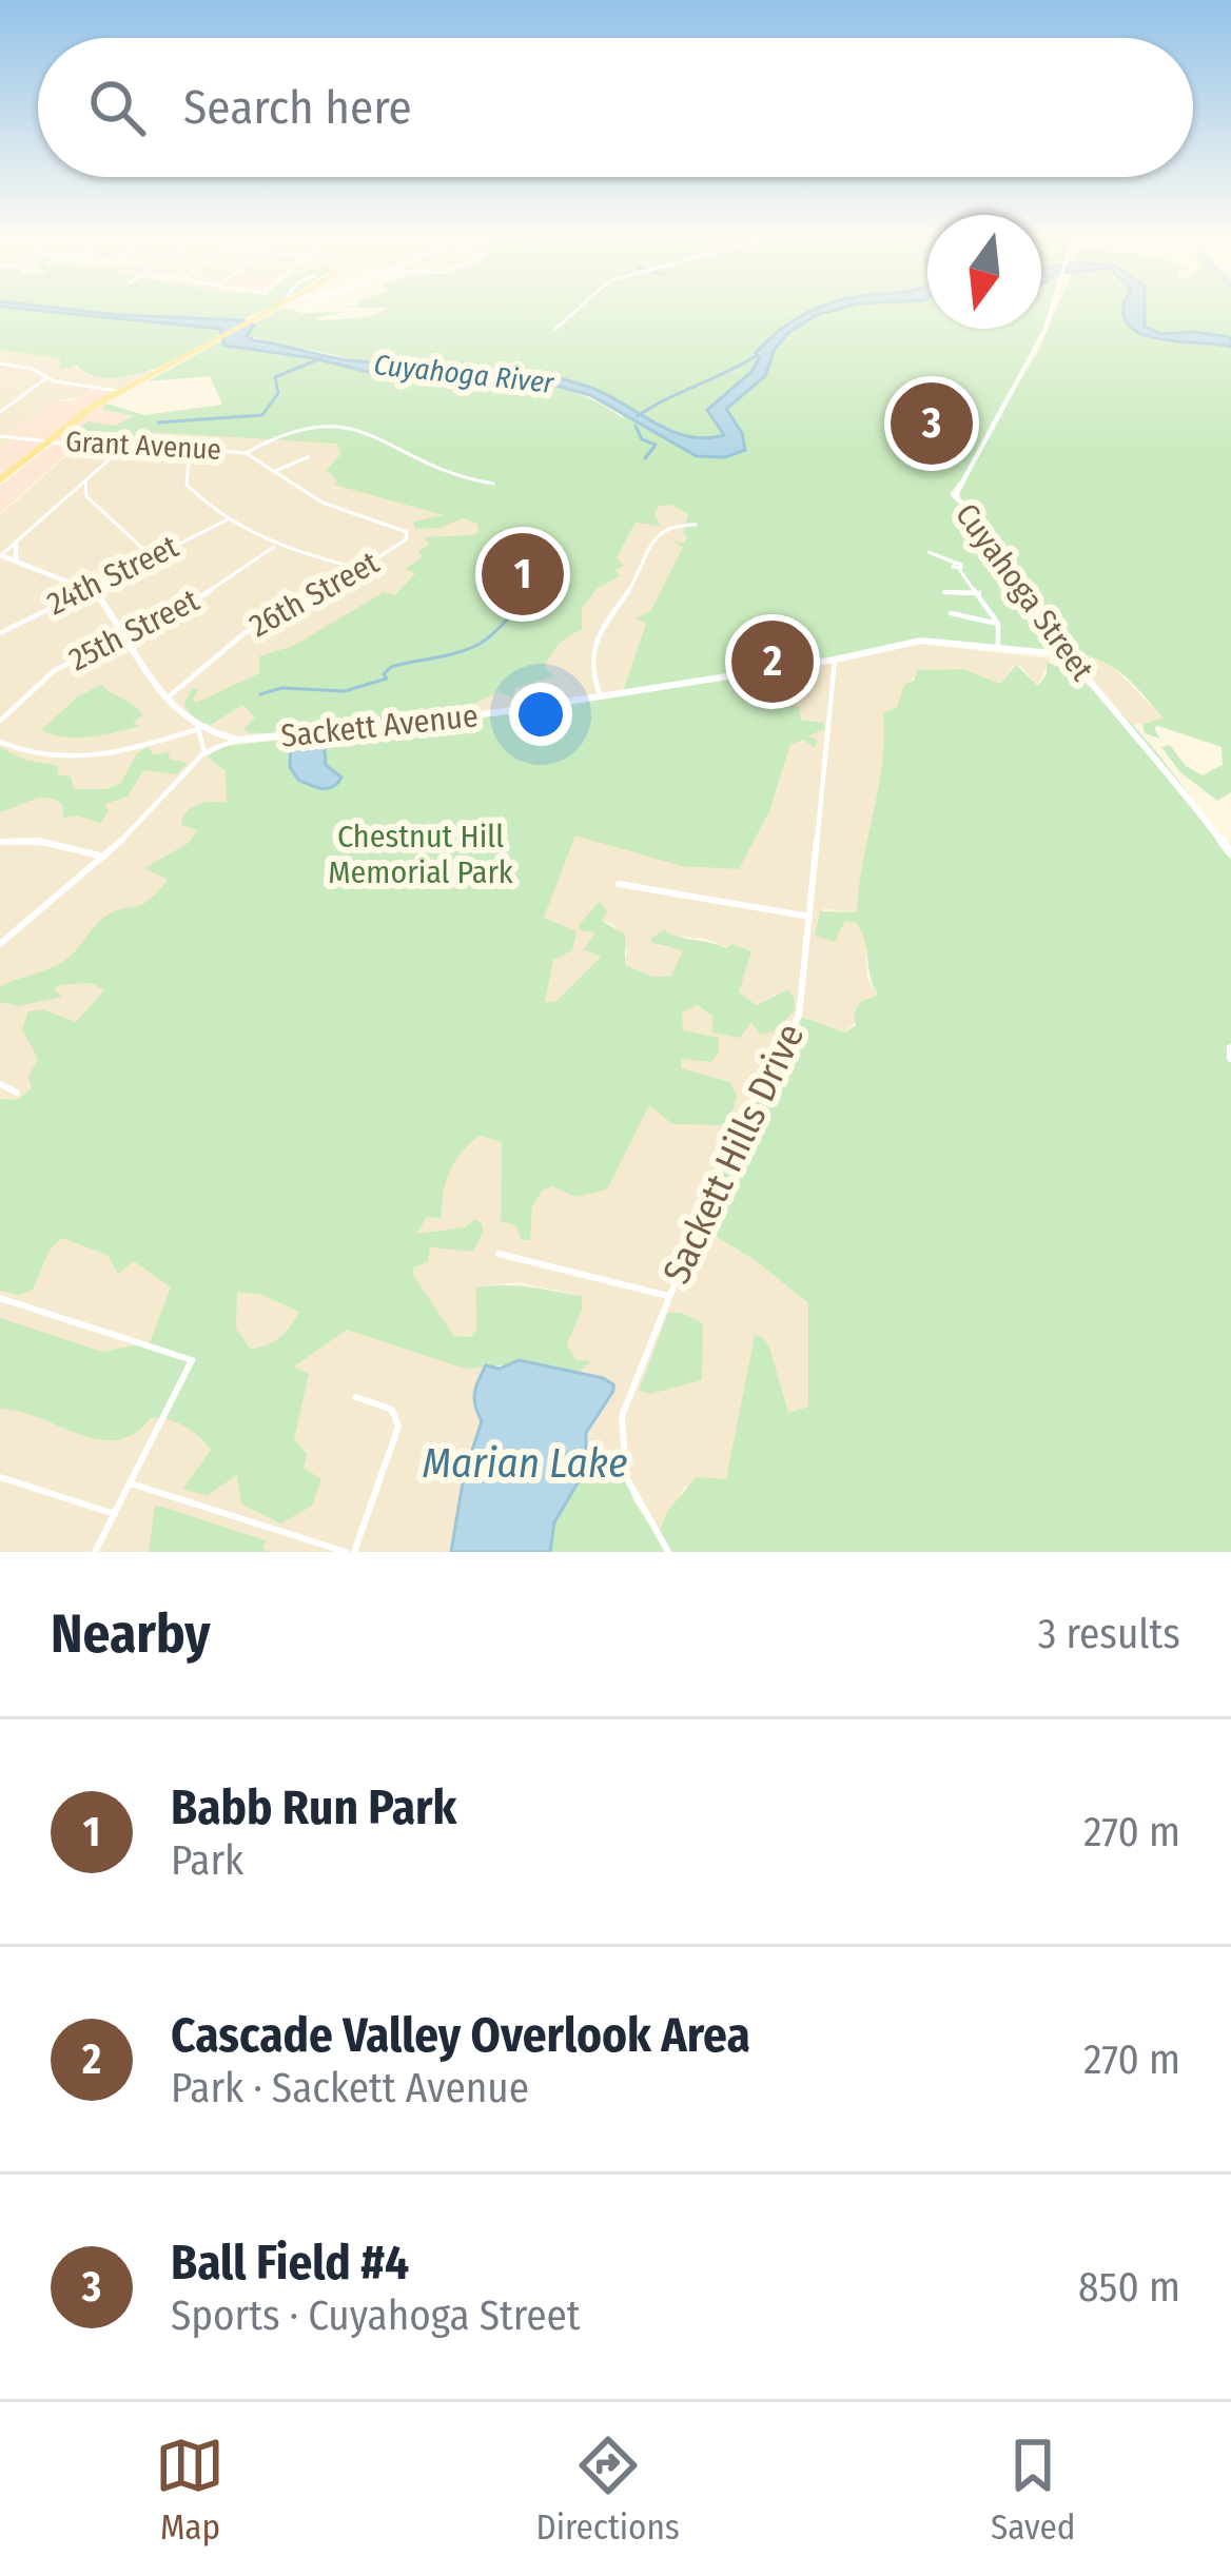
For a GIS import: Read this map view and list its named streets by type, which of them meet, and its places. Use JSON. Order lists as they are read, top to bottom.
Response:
{
  "streets": {
    "street": [
      "Grant Avenue",
      "24th Street",
      "Cuyahoga Street",
      "26th Street",
      "25th Street",
      "Sackett Avenue",
      "Sackett Hills Drive"
    ]
  },
  "crossings": [
    ["Grant Avenue", "26th Street"],
    ["Cuyahoga Street", "Sackett Avenue"],
    ["Sackett Avenue", "Sackett Hills Drive"]
  ],
  "water": ["Cuyahoga River", "Marian Lake"],
  "parks": ["Chestnut Hill Memorial Park"],
  "north": "bottom",
  "page": {
    "search": "Search here",
    "pins": ["3", "1", "2"],
    "heading": ["Nearby", "3 results"],
    "list": [
      {
        "mark": "1",
        "name": "Babb Run Park",
        "note": "Park",
        "value": "270 m"
      },
      {
        "mark": "2",
        "name": "Cascade Valley Overlook Area",
        "note": "Park · Sackett Avenue",
        "value": "270 m"
      },
      {
        "mark": "3",
        "name": "Ball Field #4",
        "note": "Sports · Cuyahoga Street",
        "value": "850 m"
      }
    ],
    "nav": ["Map", "Directions", "Saved"]
  }
}
